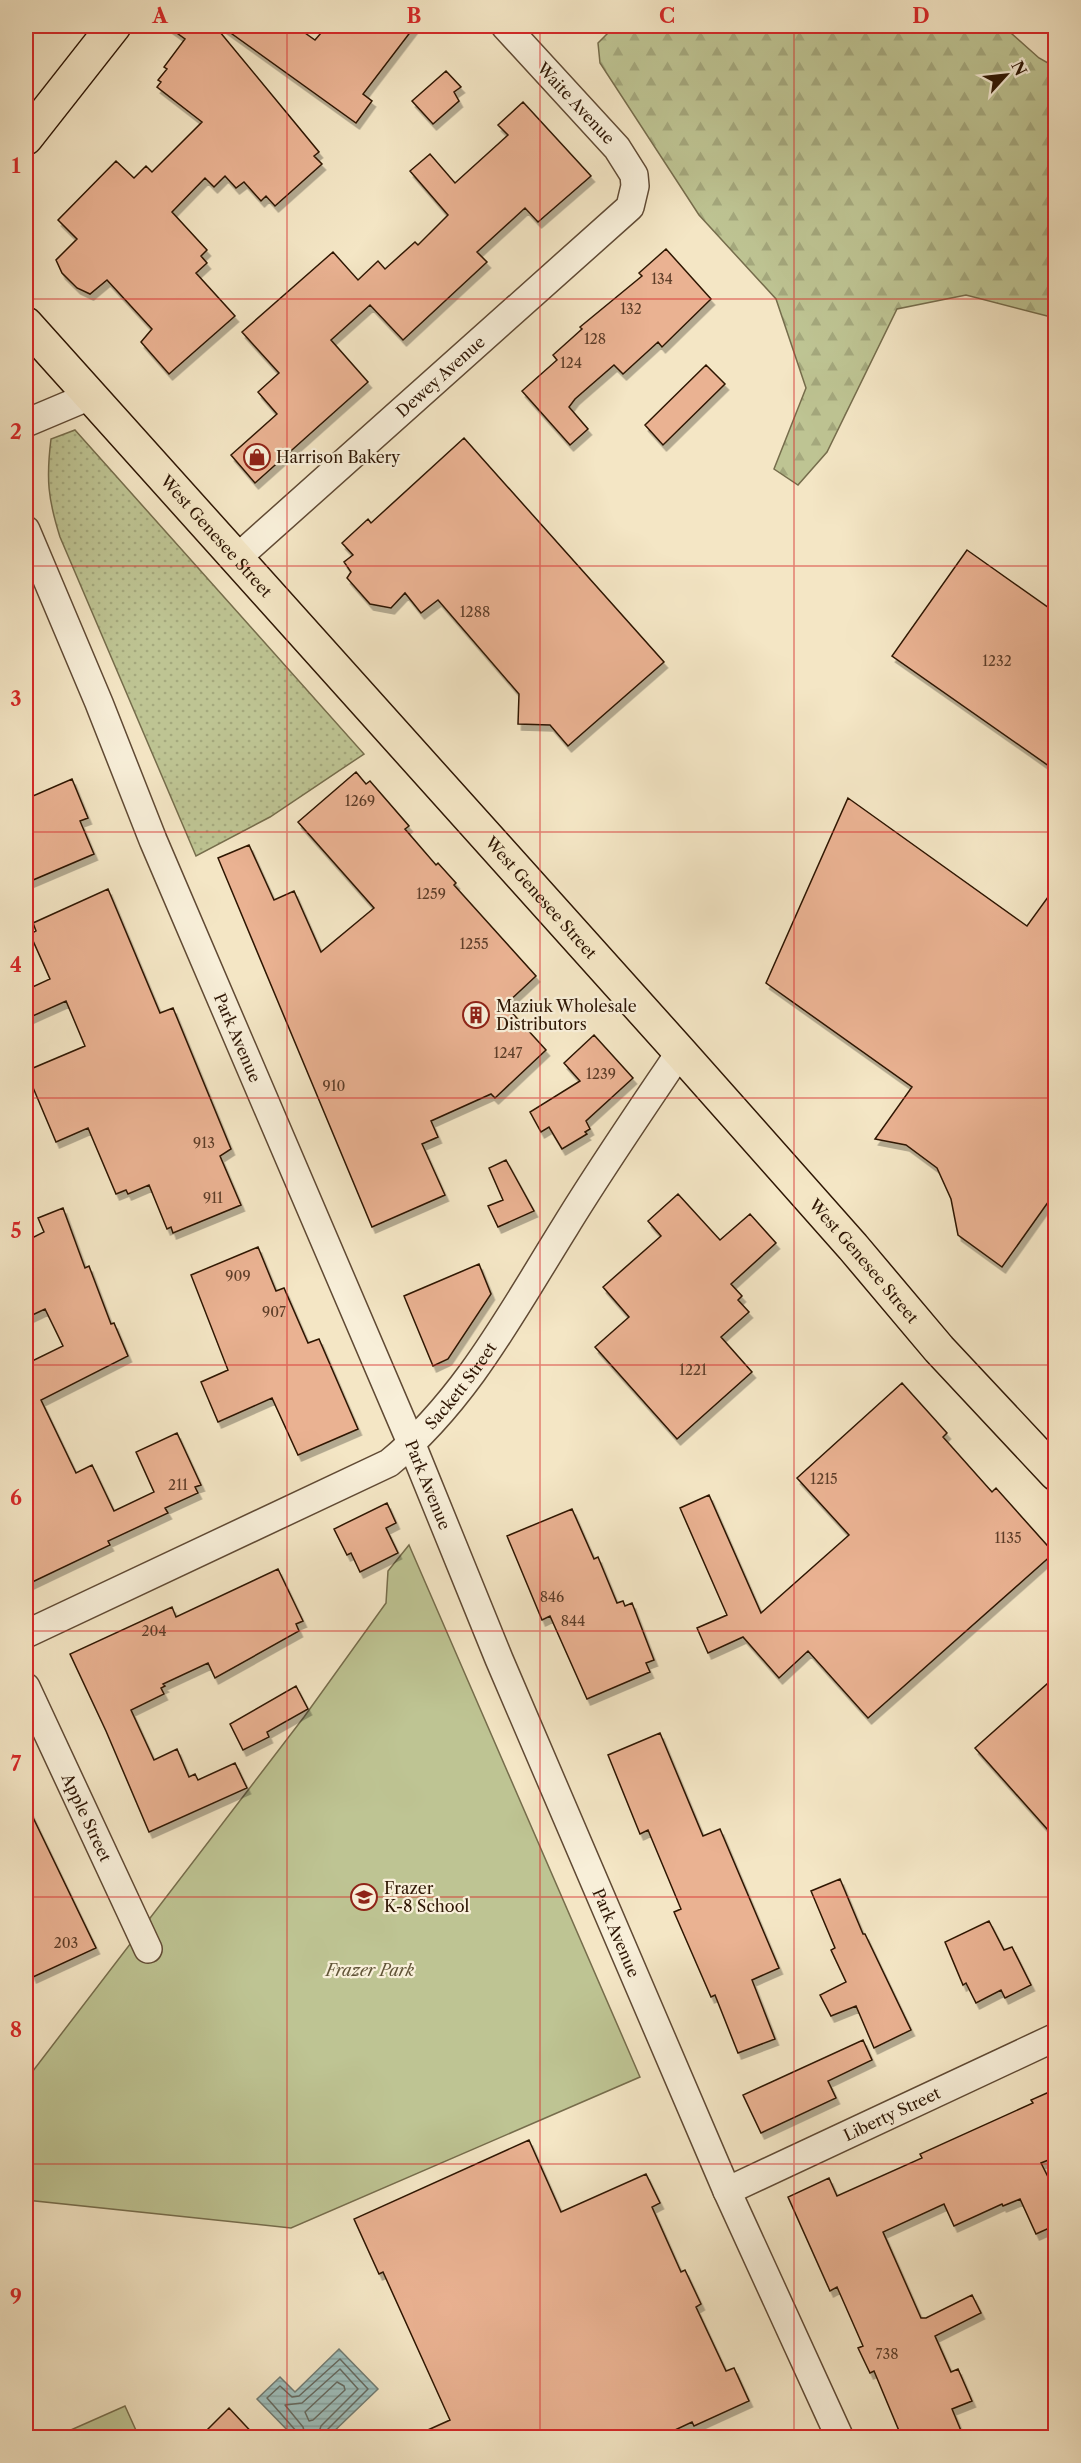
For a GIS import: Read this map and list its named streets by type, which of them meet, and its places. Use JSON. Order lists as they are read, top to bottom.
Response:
{
  "streets": {
    "main road": ["West Genesee Street"],
    "street": [
      "Waite Avenue",
      "Dewey Avenue",
      "Park Avenue",
      "Sackett Street",
      "Apple Street",
      "Liberty Street"
    ]
  },
  "crossings": [
    ["Waite Avenue", "Dewey Avenue"],
    ["Dewey Avenue", "West Genesee Street"],
    ["West Genesee Street", "Sackett Street"],
    ["Park Avenue", "Sackett Street"],
    ["Park Avenue", "Liberty Street"]
  ],
  "parks": ["Frazer Park"],
  "places": {
    "shop": ["Harrison Bakery"],
    "building": ["Maziuk Wholesale Distributors"],
    "school or university": ["Frazer K-8 School"]
  },
  "house_numbers": [
    "134",
    "132",
    "128",
    "124",
    "1288",
    "1232",
    "1269",
    "1259",
    "1255",
    "1247",
    "1239",
    "910",
    "913",
    "911",
    "909",
    "907",
    "1221",
    "1215",
    "211",
    "1135",
    "846",
    "844",
    "204",
    "203",
    "738"
  ],
  "north": "top right",
  "grid": {
    "columns": [
      "A",
      "B",
      "C",
      "D"
    ],
    "rows": [
      "1",
      "2",
      "3",
      "4",
      "5",
      "6",
      "7",
      "8",
      "9"
    ]
  }
}
